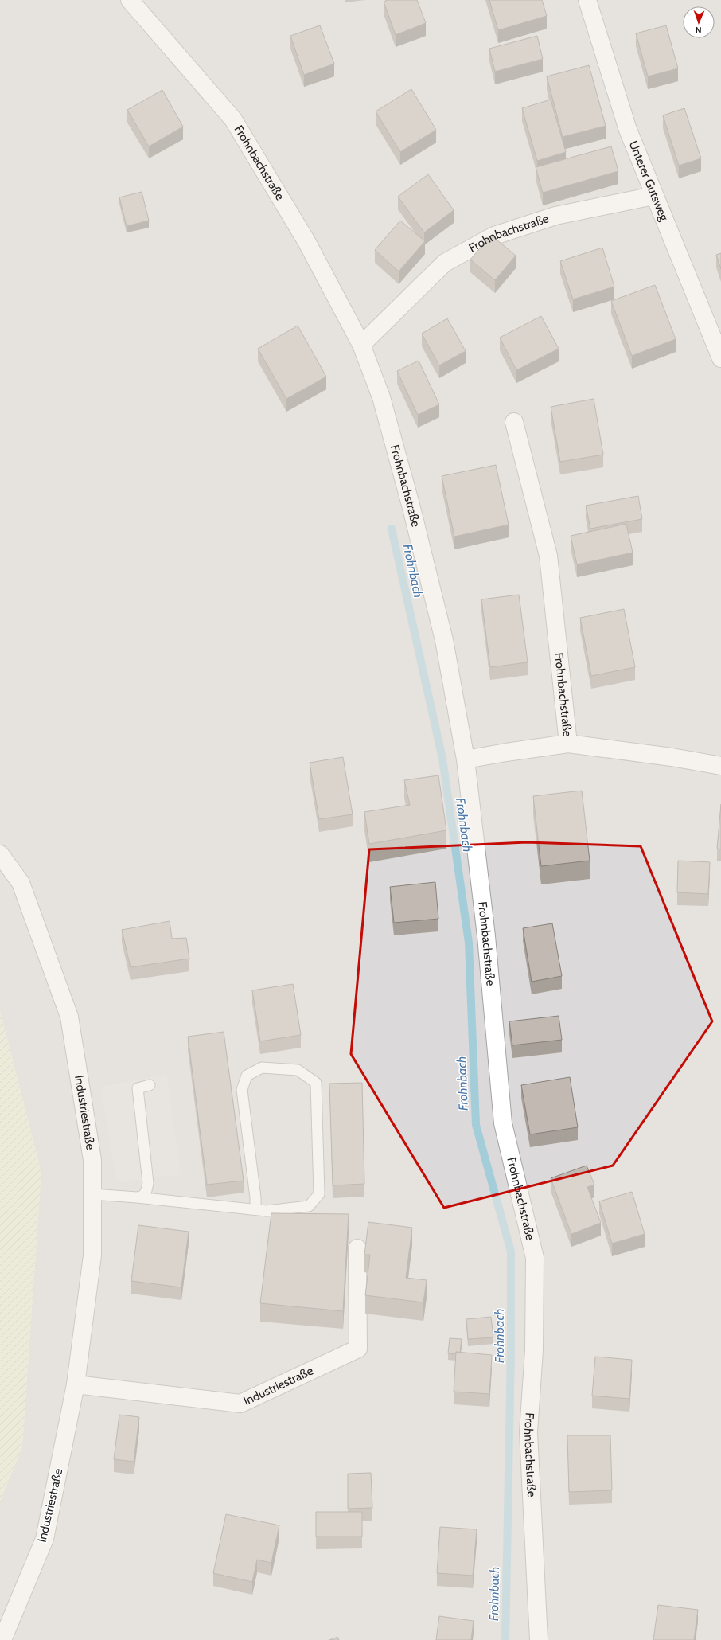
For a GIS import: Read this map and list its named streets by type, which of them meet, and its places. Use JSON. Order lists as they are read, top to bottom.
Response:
{
  "streets": {
    "street": ["Frohnbachstraße", "Unterer Gutsweg", "Industriestraße"]
  },
  "crossings": [
    ["Frohnbachstraße", "Unterer Gutsweg"]
  ],
  "water": ["Frohnbach"],
  "north": "bottom"
}
